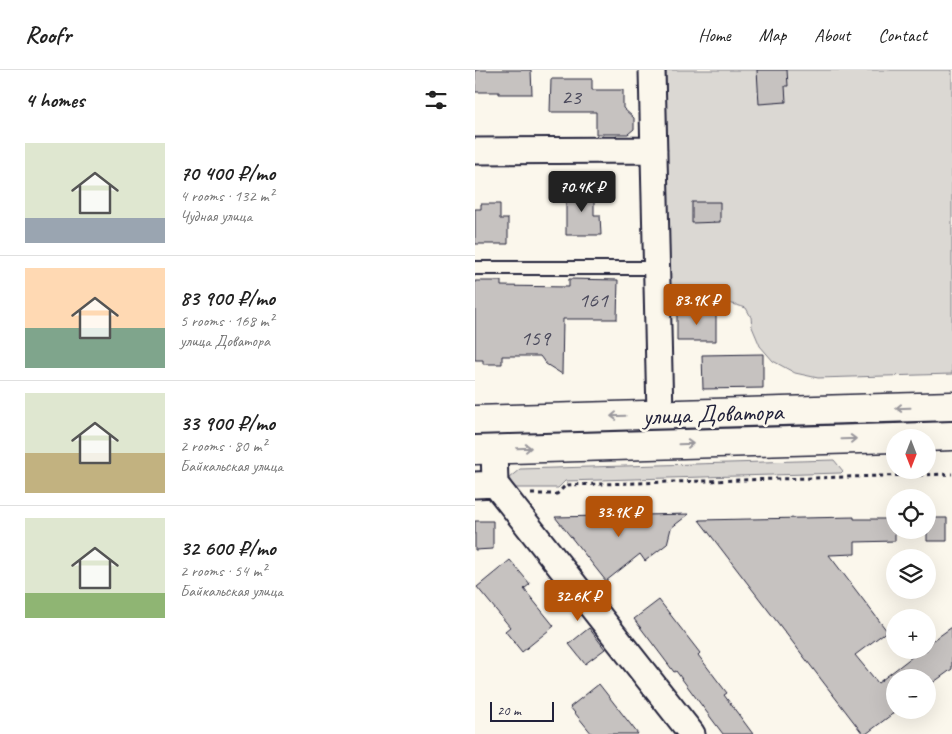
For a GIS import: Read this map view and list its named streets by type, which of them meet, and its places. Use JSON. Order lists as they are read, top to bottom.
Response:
{
  "streets": {
    "main road": ["улица Доватора"]
  },
  "house_numbers": ["23", "161", "159"],
  "scale_bar": "20 m",
  "north": "bottom",
  "page": {
    "header": "Roofr",
    "nav": [
      "Home",
      "Map",
      "About",
      "Contact"
    ],
    "heading": "4 homes",
    "list": [
      {
        "name": "70 400 ₽/mo",
        "note": "4 rooms · 132 m² · Чудная улица"
      },
      {
        "name": "83 900 ₽/mo",
        "note": "5 rooms · 168 m² · улица Доватора"
      },
      {
        "name": "33 900 ₽/mo",
        "note": "2 rooms · 80 m² · Байкальская улица"
      },
      {
        "name": "32 600 ₽/mo",
        "note": "2 rooms · 54 m² · Байкальская улица"
      }
    ],
    "price": [
      "70.4K ₽",
      "83.9K ₽",
      "33.9K ₽",
      "32.6K ₽"
    ],
    "map_buttons": ["+", "−"],
    "scale": "20 m"
  }
}
